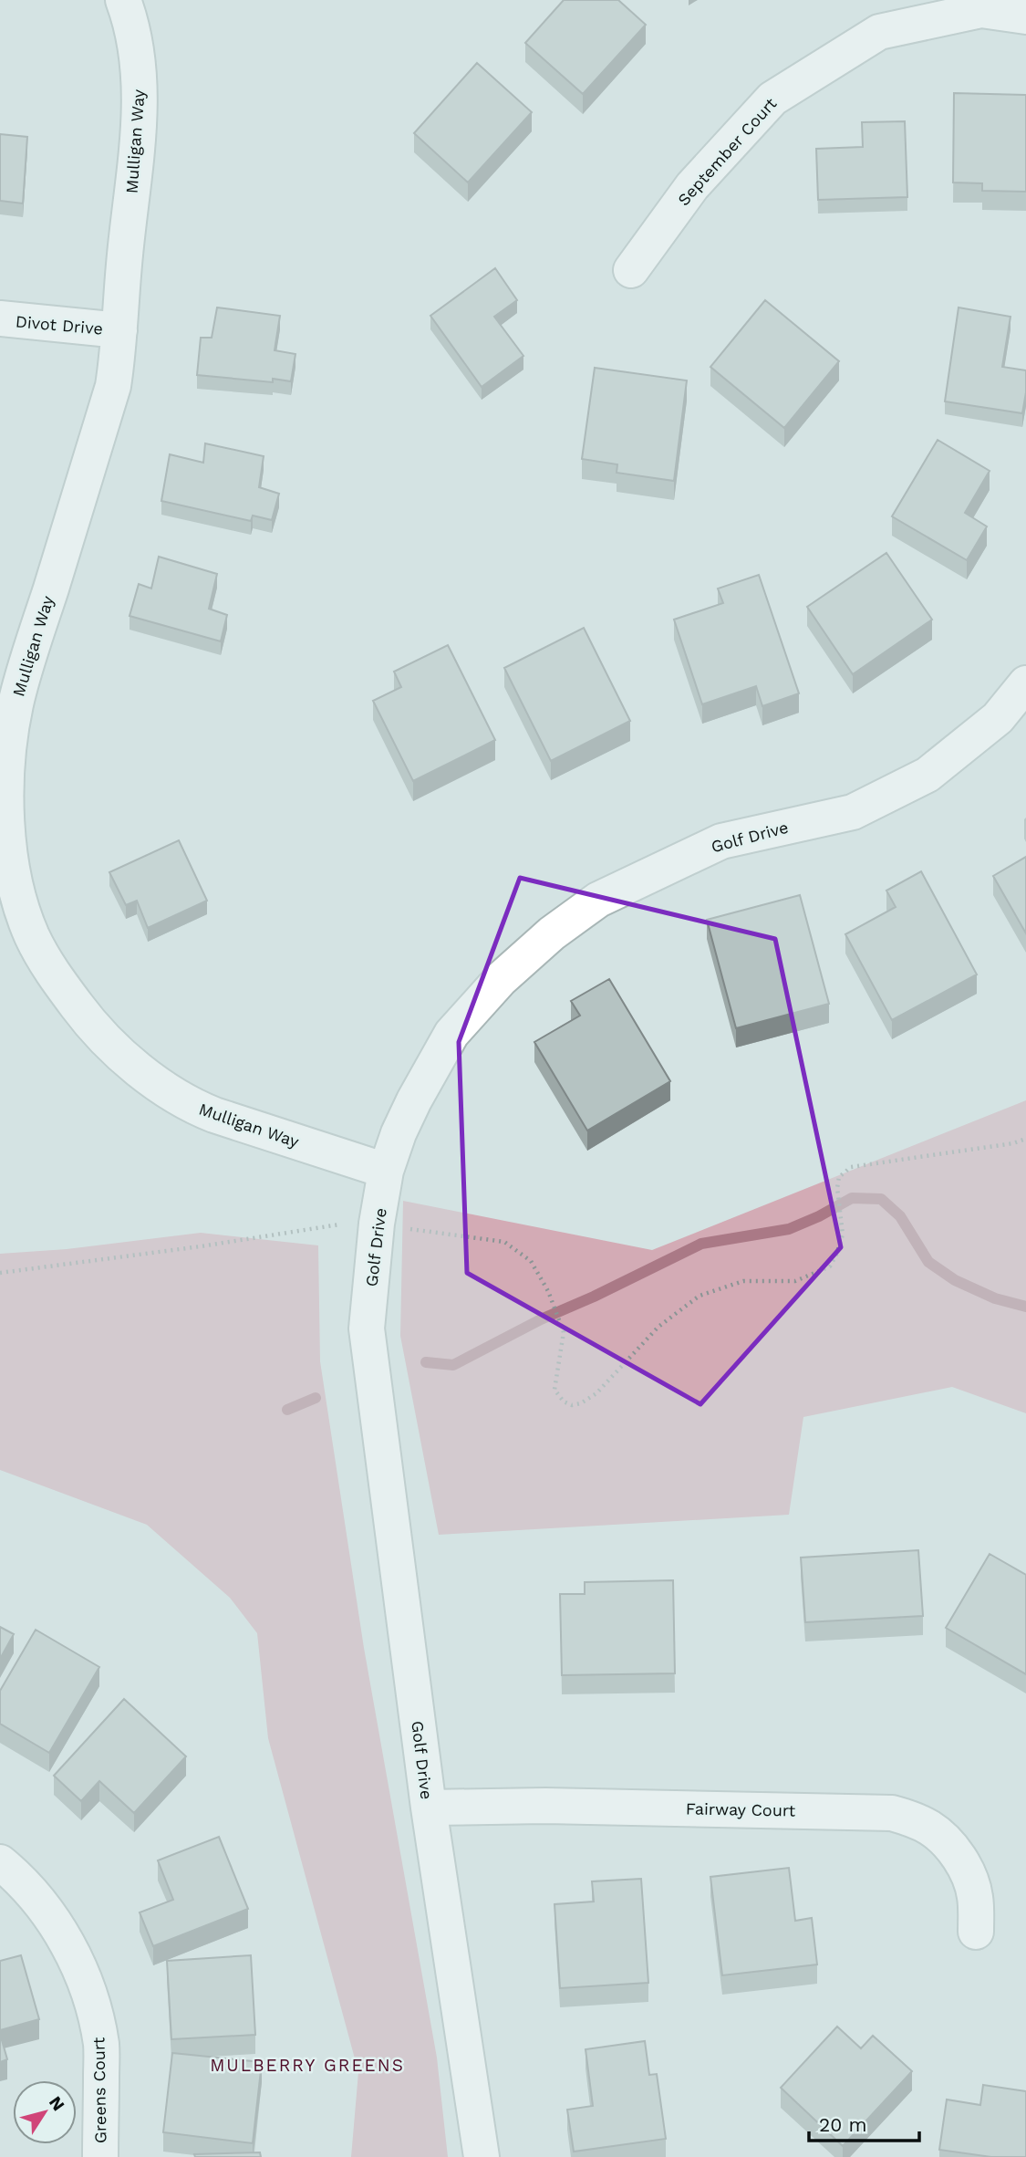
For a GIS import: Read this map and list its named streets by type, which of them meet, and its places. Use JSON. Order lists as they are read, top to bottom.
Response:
{
  "streets": {
    "street": [
      "Mulligan Way",
      "September Court",
      "Divot Drive",
      "Golf Drive",
      "Fairway Court",
      "Greens Court"
    ]
  },
  "crossings": [
    ["Mulligan Way", "Divot Drive"],
    ["Mulligan Way", "Golf Drive"],
    ["Golf Drive", "Fairway Court"]
  ],
  "districts": ["MULBERRY GREENS"],
  "scale_bar": "20 m",
  "north": "top right"
}
